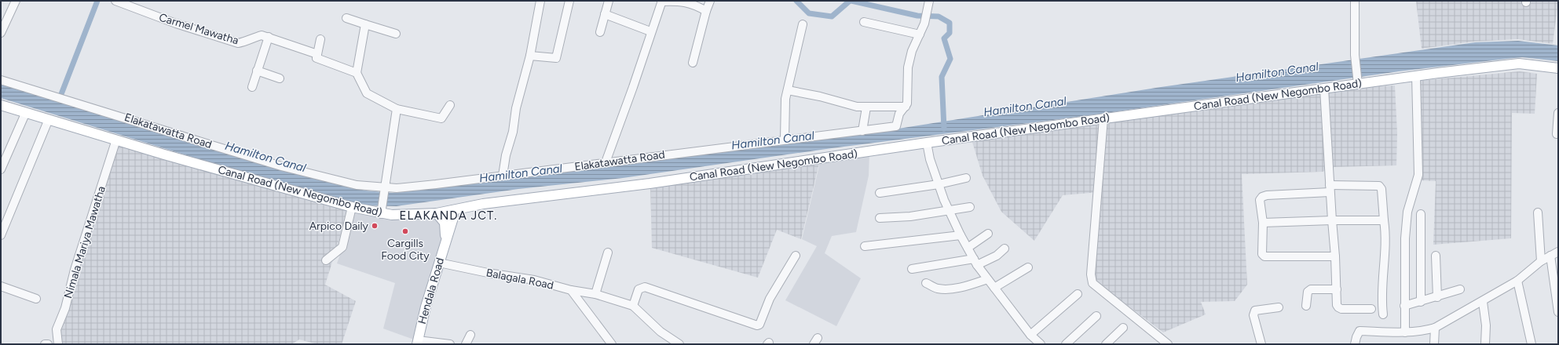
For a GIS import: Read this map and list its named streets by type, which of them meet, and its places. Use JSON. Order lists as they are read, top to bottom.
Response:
{
  "streets": {
    "main road": ["Canal Road (New Negombo Road)", "Hendala Road"],
    "street": [
      "Carmel Mawatha",
      "Elakatawatta Road",
      "Nimala Mariya Mawatha",
      "Balagala Road"
    ]
  },
  "crossings": [
    ["Canal Road (New Negombo Road)", "Nimala Mariya Mawatha"],
    ["Canal Road (New Negombo Road)", "Hendala Road"],
    ["Balagala Road", "Hendala Road"]
  ],
  "districts": ["ELAKANDA JCT."],
  "water": ["Hamilton Canal"],
  "places": ["Arpico Daily", "Cargills Food City"]
}
